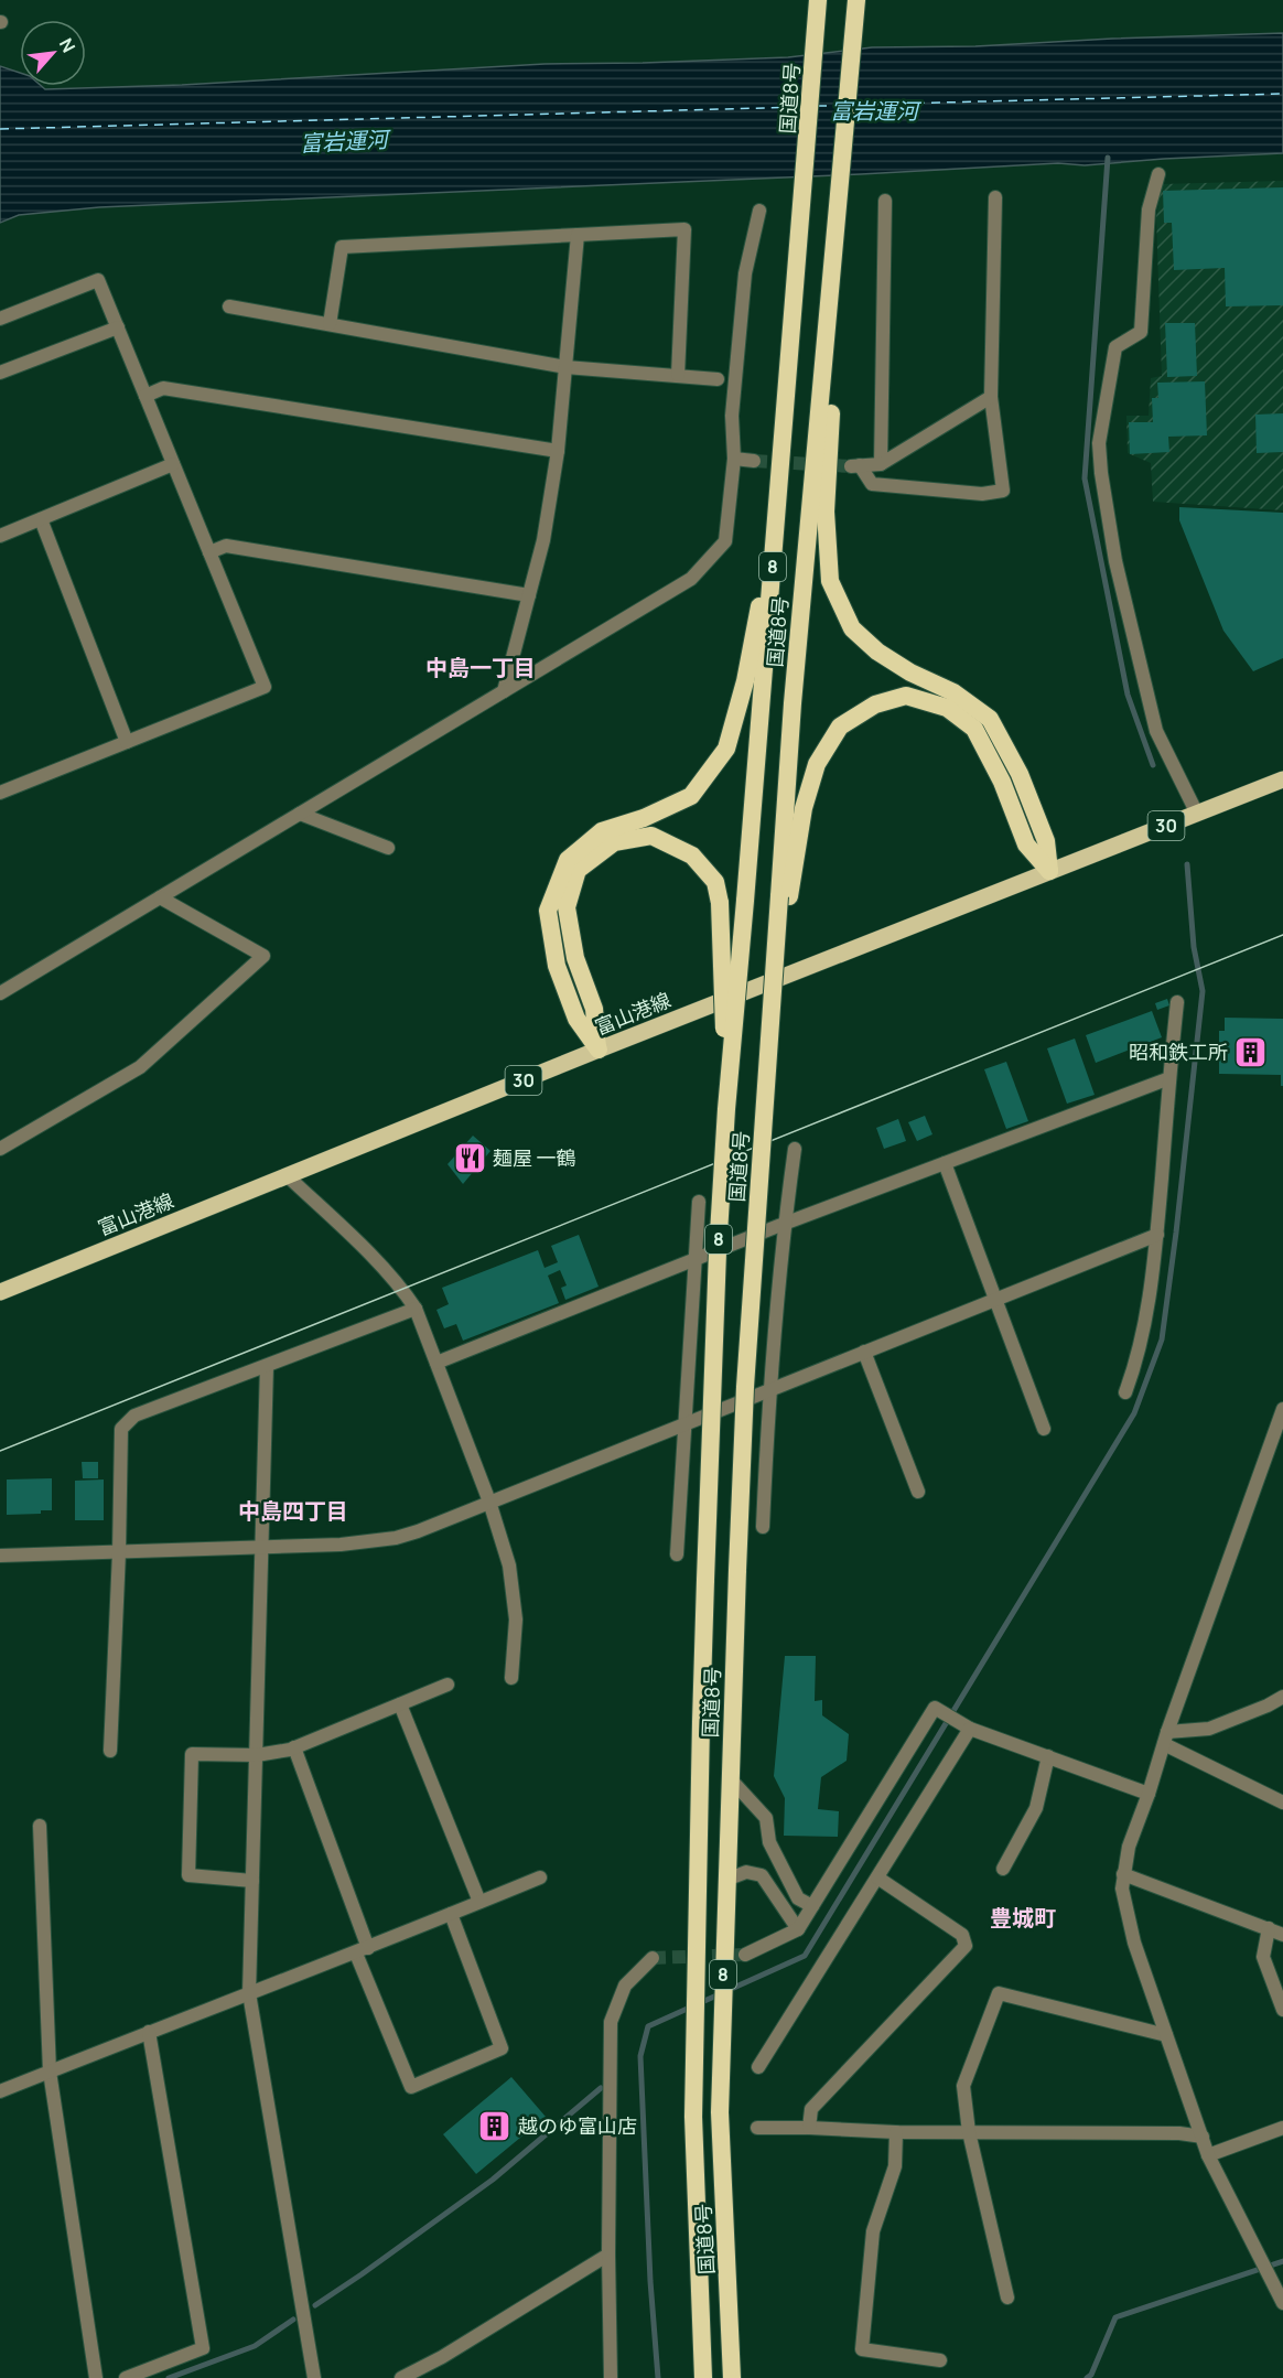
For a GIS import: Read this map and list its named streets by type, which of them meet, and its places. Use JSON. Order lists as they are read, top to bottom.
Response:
{
  "streets": {
    "highway": ["国道8号", "8"],
    "main road": ["30", "富山港線"]
  },
  "districts": ["中島一丁目", "中島四丁目", "豊城町"],
  "water": ["富岩運河"],
  "places": {
    "building": ["昭和鉄工所", "越のゆ富山店"],
    "restaurant": ["麺屋 一鶴"]
  },
  "north": "top right"
}
